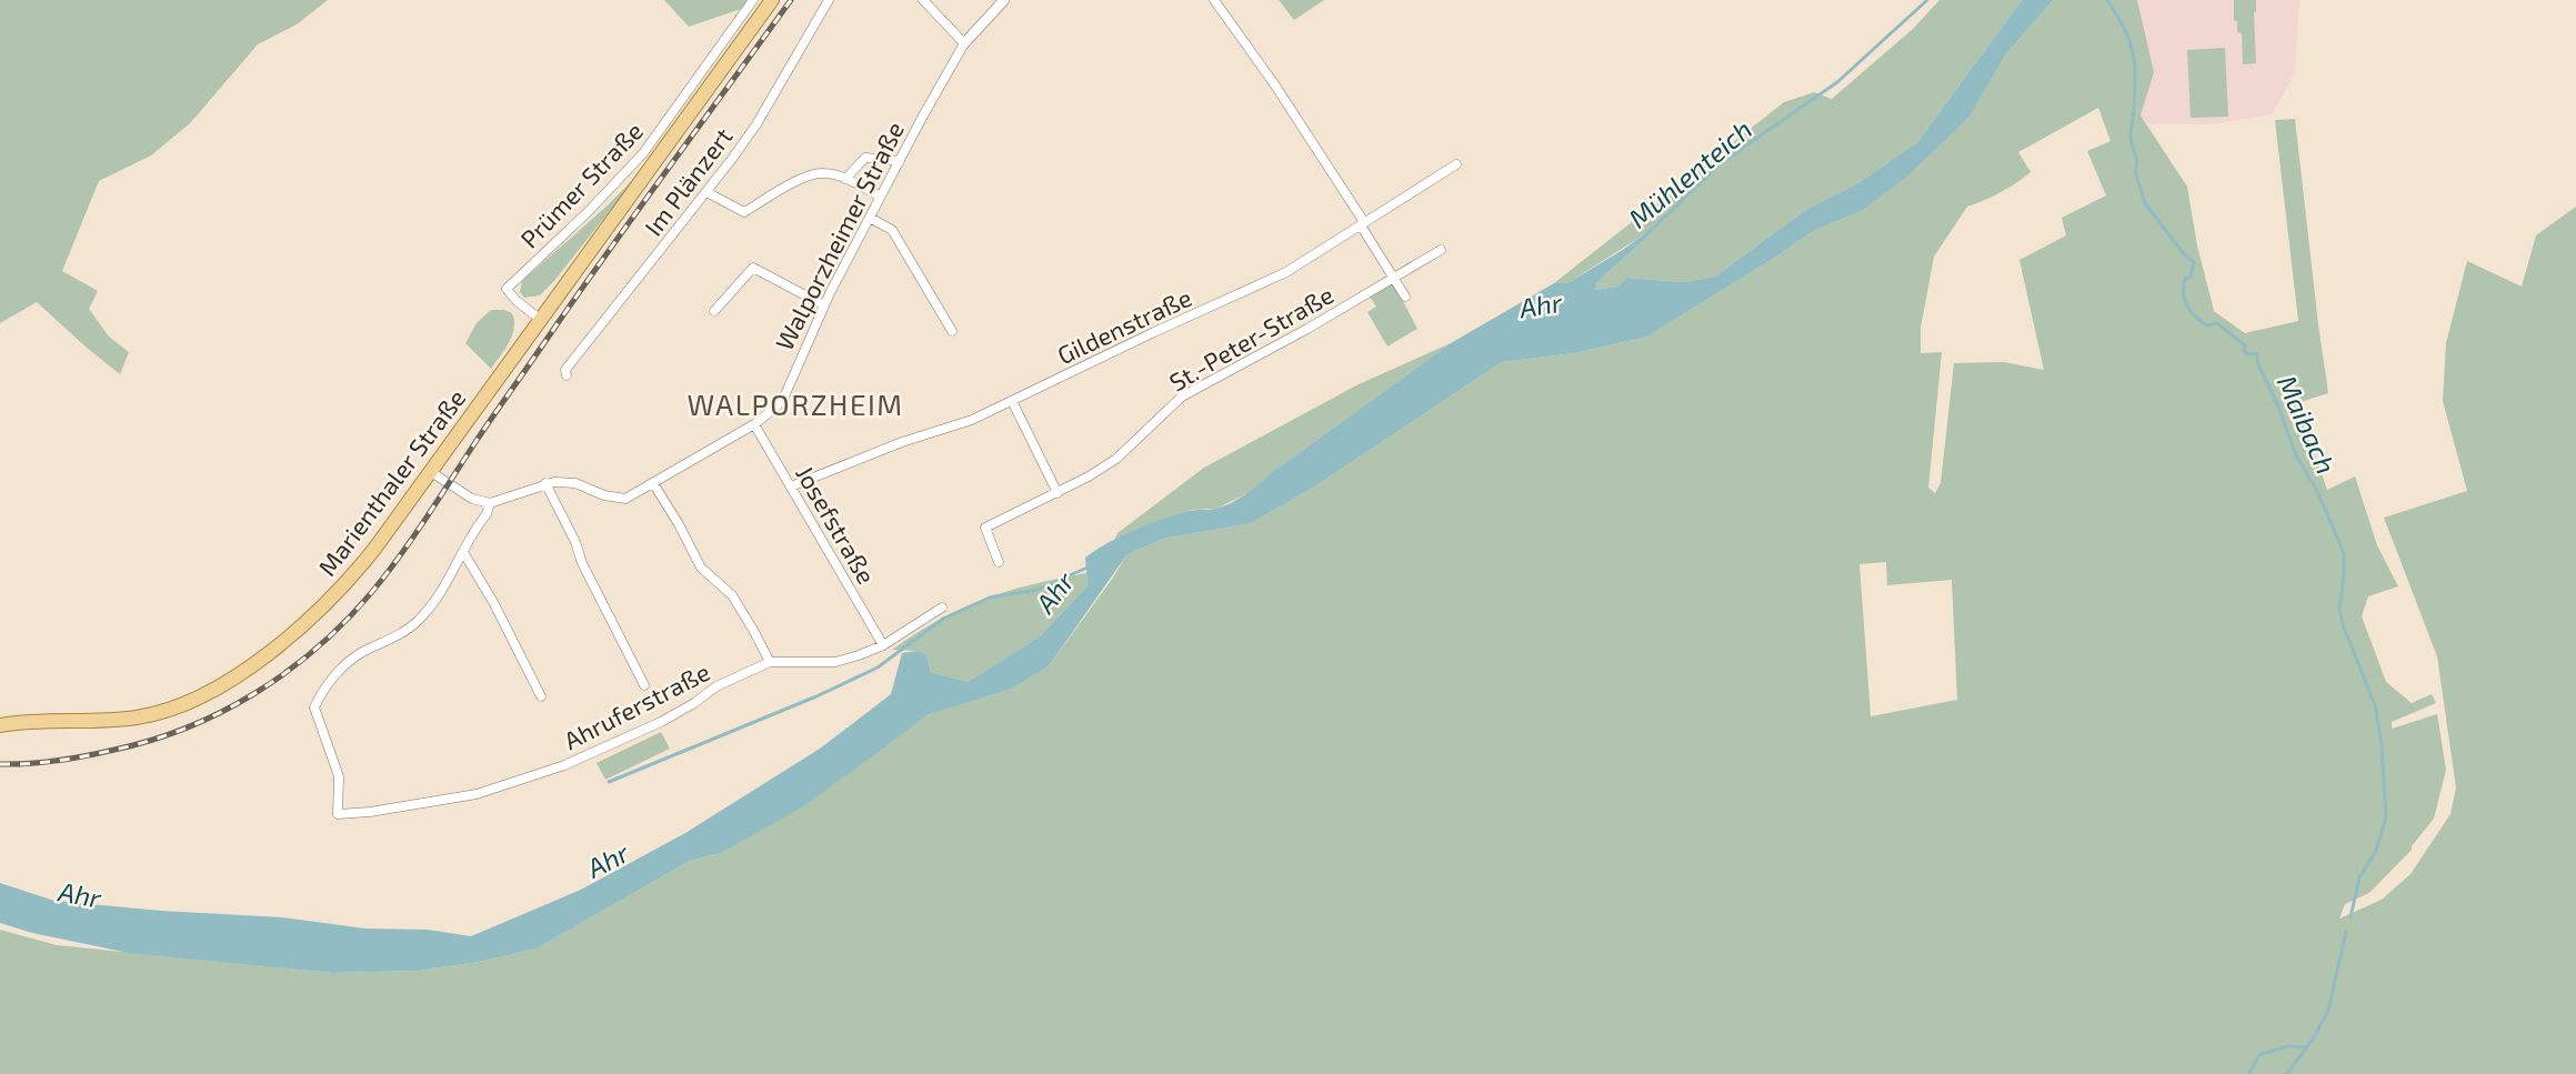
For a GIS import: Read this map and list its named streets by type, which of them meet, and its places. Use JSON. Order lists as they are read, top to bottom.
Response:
{
  "streets": {
    "main road": ["Marienthaler Straße"],
    "street": [
      "Im Plänzert",
      "Prümer Straße",
      "Walporzheimer Straße",
      "Gildenstraße",
      "St.-Peter-Straße",
      "Josefstraße",
      "Ahruferstraße"
    ]
  },
  "crossings": [
    ["Prümer Straße", "Marienthaler Straße"],
    ["Walporzheimer Straße", "Josefstraße"],
    ["Gildenstraße", "Josefstraße"],
    ["Josefstraße", "Ahruferstraße"]
  ],
  "districts": ["WALPORZHEIM"],
  "water": ["Mühlenteich", "Ahr", "Maibach"]
}
